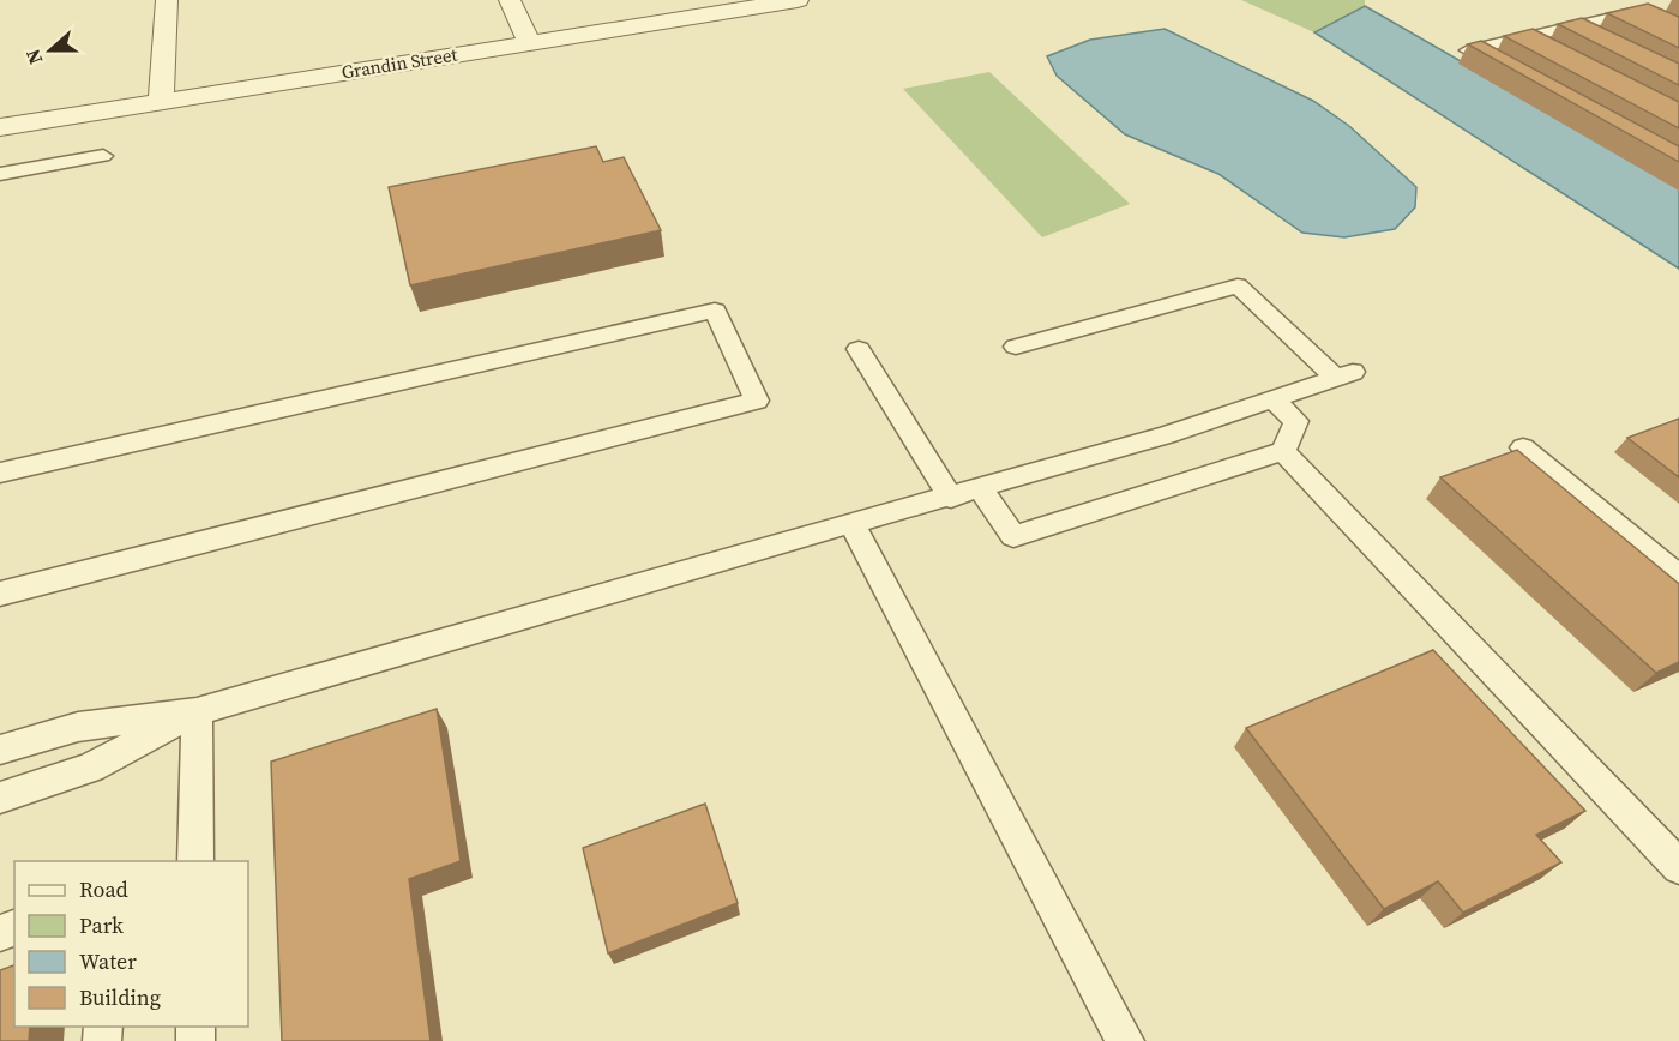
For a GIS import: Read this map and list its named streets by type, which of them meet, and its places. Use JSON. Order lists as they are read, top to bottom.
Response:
{
  "streets": {
    "street": ["Grandin Street"]
  },
  "legend": [
    "Road",
    "Park",
    "Water",
    "Building"
  ],
  "north": "left"
}
